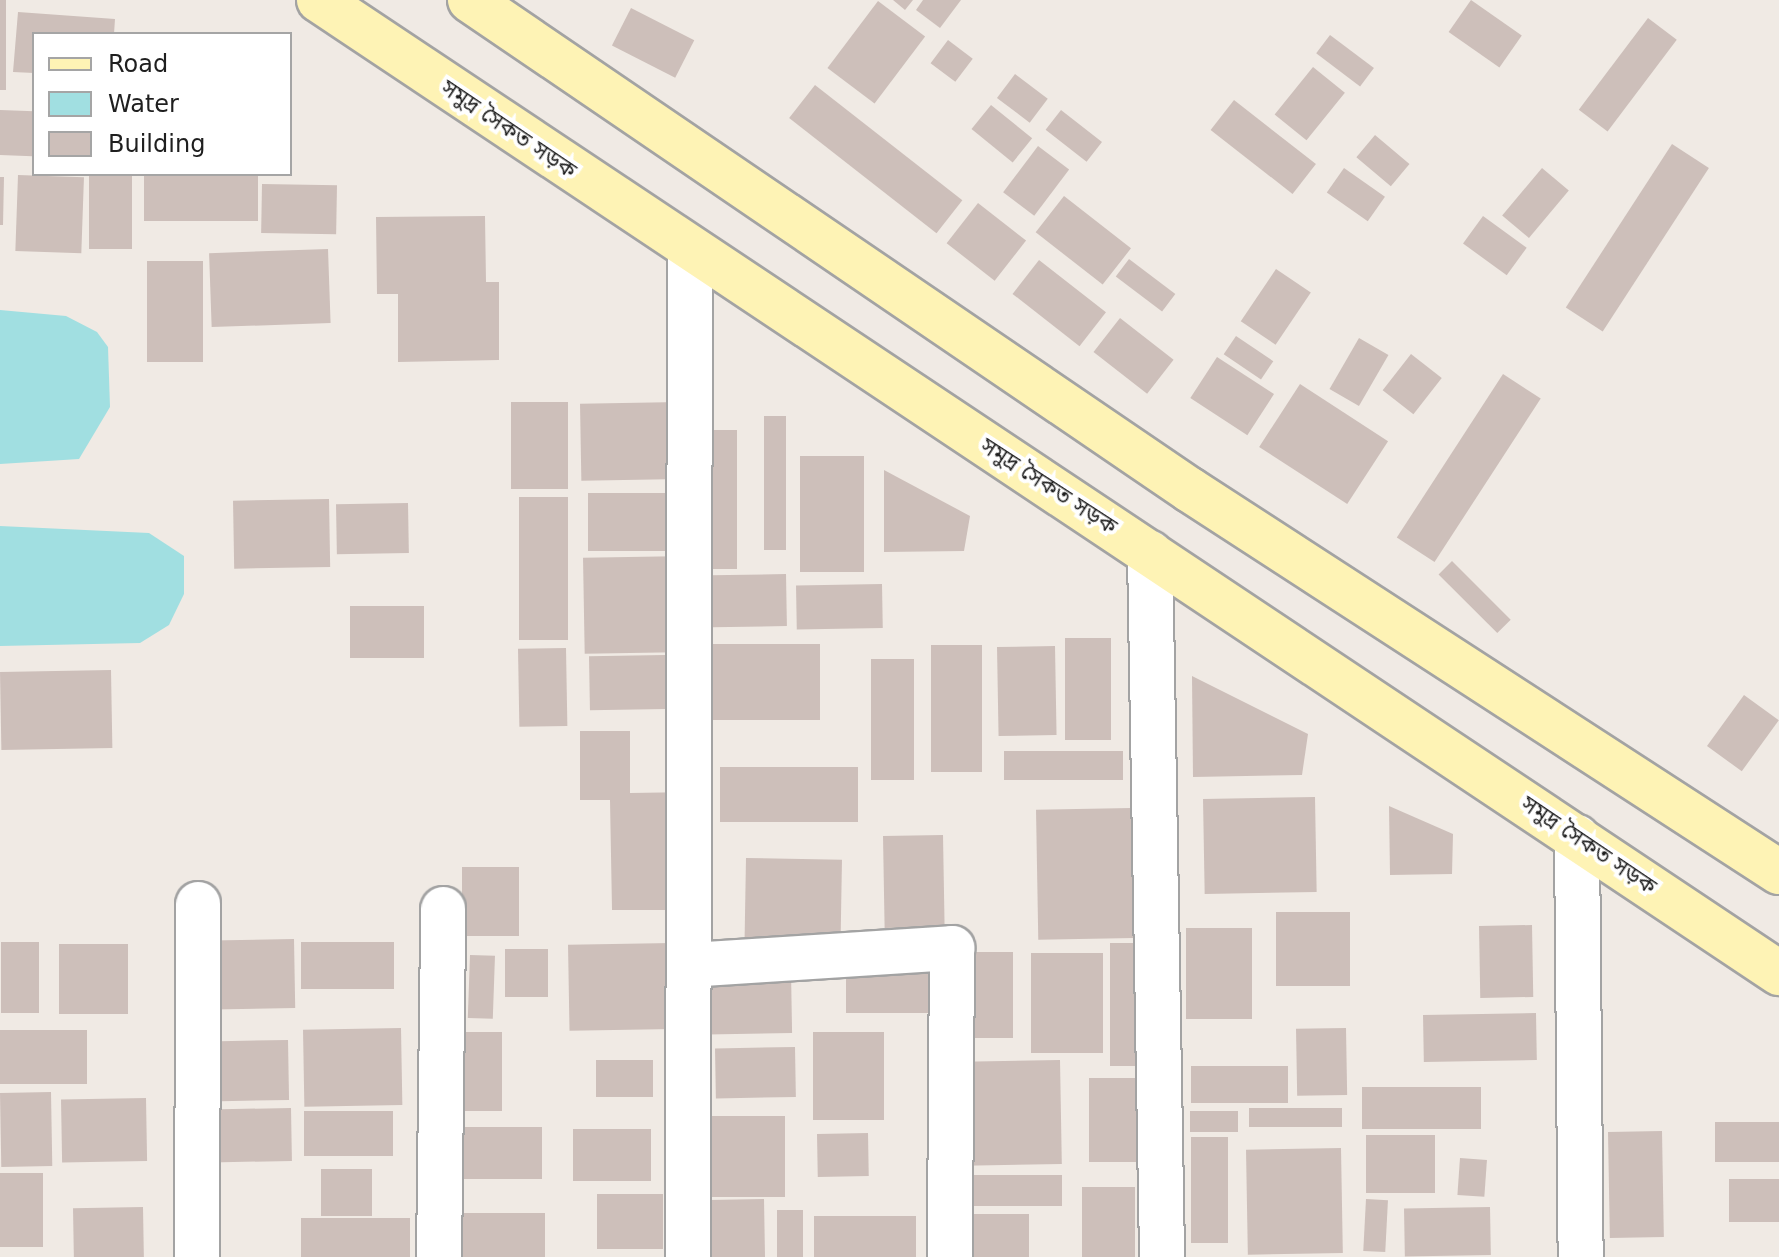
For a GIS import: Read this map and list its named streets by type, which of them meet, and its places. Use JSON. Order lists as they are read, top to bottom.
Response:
{
  "streets": {
    "main road": ["সমুদ্র সৈকত সড়ক"]
  },
  "legend": ["Road", "Water", "Building"]
}
